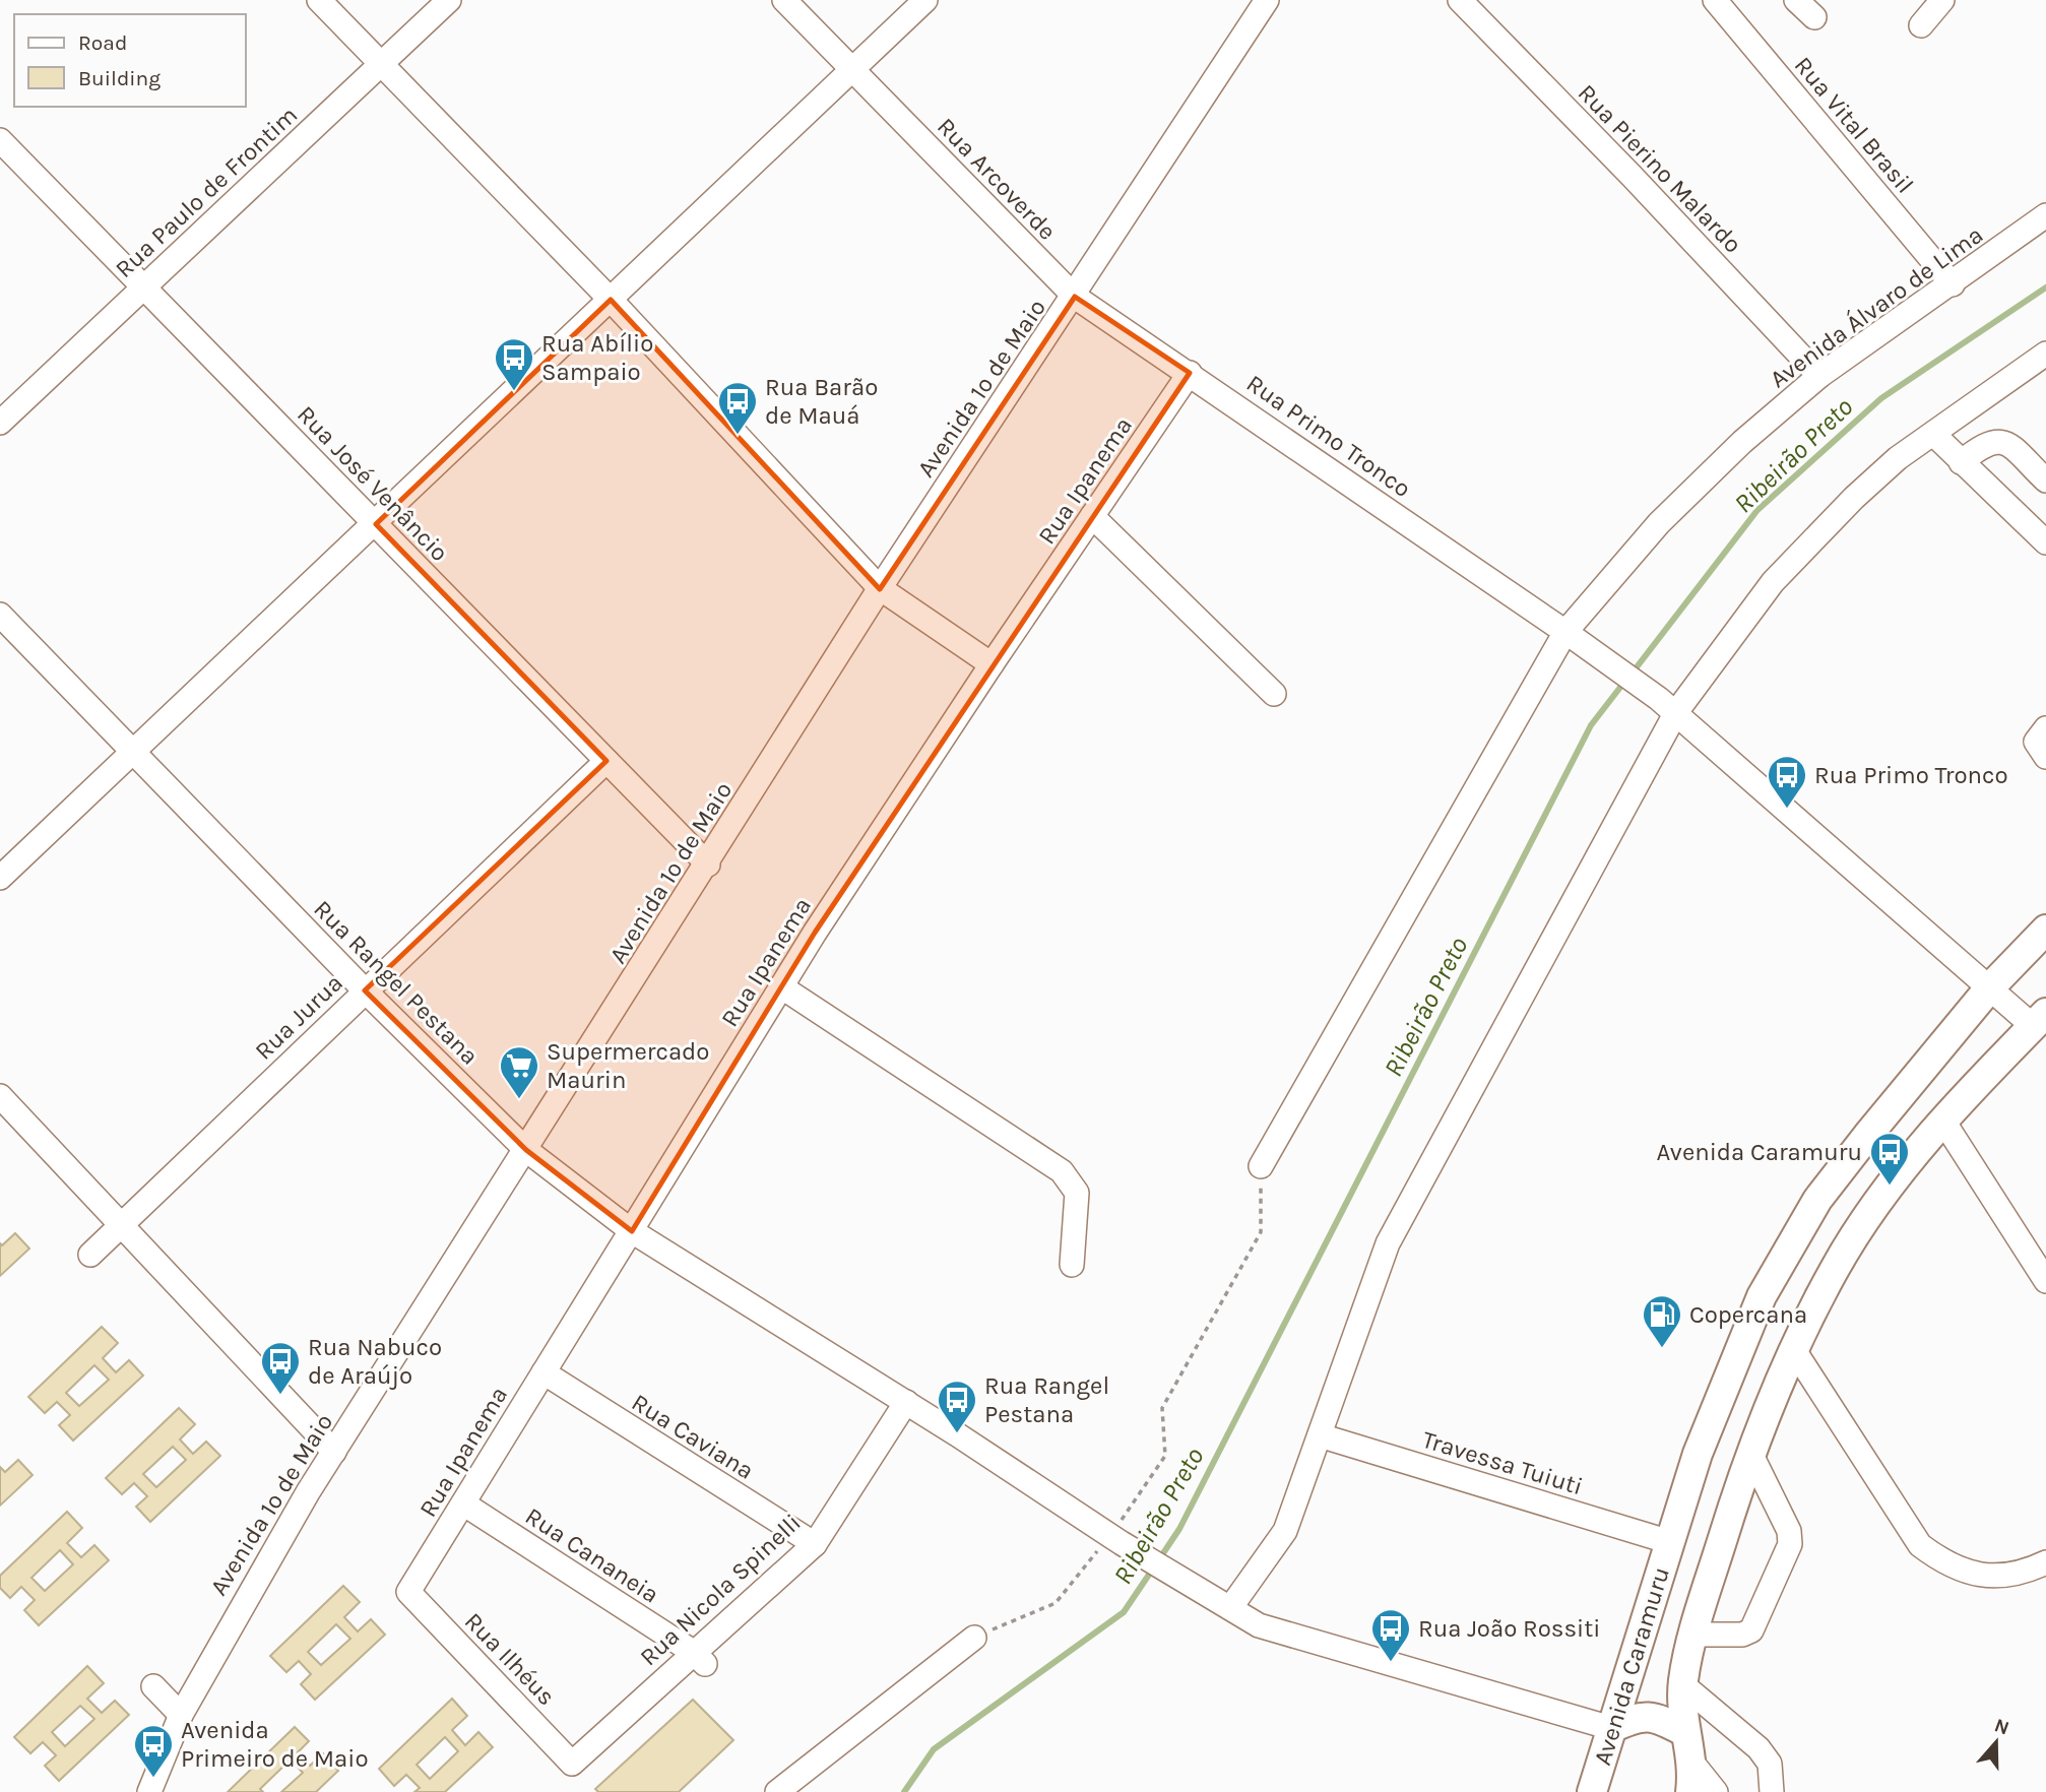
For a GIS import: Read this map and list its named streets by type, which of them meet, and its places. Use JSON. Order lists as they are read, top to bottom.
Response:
{
  "streets": {
    "main road": ["Avenida Caramuru"],
    "street": [
      "Rua Vital Brasil",
      "Rua Pierino Malardo",
      "Rua Arcoverde",
      "Rua Paulo de Frontim",
      "Avenida Álvaro de Lima",
      "Avenida 1º de Maio",
      "Rua Primo Tronco",
      "Rua Ipanema",
      "Rua José Venâncio",
      "Rua Rangel Pestana",
      "Rua Jurua",
      "Rua Caviana",
      "Travessa Tuiuti",
      "Rua Cananeia",
      "Rua Nicola Spinelli",
      "Rua Ilhéus"
    ]
  },
  "crossings": [
    ["Rua Vital Brasil", "Avenida Álvaro de Lima"],
    ["Rua Pierino Malardo", "Avenida Álvaro de Lima"],
    ["Rua Arcoverde", "Avenida 1º de Maio"],
    ["Rua Arcoverde", "Rua Primo Tronco"],
    ["Rua Arcoverde", "Rua Ipanema"],
    ["Rua Paulo de Frontim", "Rua José Venâncio"],
    ["Avenida Álvaro de Lima", "Rua Primo Tronco"],
    ["Avenida 1º de Maio", "Rua José Venâncio"],
    ["Avenida 1º de Maio", "Rua Rangel Pestana"],
    ["Rua Primo Tronco", "Rua Ipanema"],
    ["Rua Primo Tronco", "Avenida Caramuru"],
    ["Rua Ipanema", "Rua Rangel Pestana"],
    ["Rua Ipanema", "Rua Caviana"],
    ["Rua Ipanema", "Rua Cananeia"],
    ["Rua Ipanema", "Rua Ilhéus"],
    ["Rua José Venâncio", "Rua Jurua"],
    ["Rua Rangel Pestana", "Rua Jurua"],
    ["Rua Rangel Pestana", "Rua Nicola Spinelli"],
    ["Rua Caviana", "Rua Nicola Spinelli"],
    ["Travessa Tuiuti", "Avenida Caramuru"],
    ["Rua Cananeia", "Rua Nicola Spinelli"],
    ["Rua Nicola Spinelli", "Rua Ilhéus"]
  ],
  "water": ["Ribeirão Preto"],
  "places": {
    "bus stop": [
      "Rua Abílio Sampaio",
      "Rua Barão de Mauá",
      "Rua Primo Tronco",
      "Avenida Caramuru",
      "Rua Nabuco de Araújo",
      "Rua Rangel Pestana",
      "Rua João Rossiti",
      "Avenida Primeiro de Maio"
    ],
    "supermarket": ["Supermercado Maurin"],
    "fuel station": ["Copercana"]
  },
  "legend": ["Road", "Building"],
  "north": "top"
}
